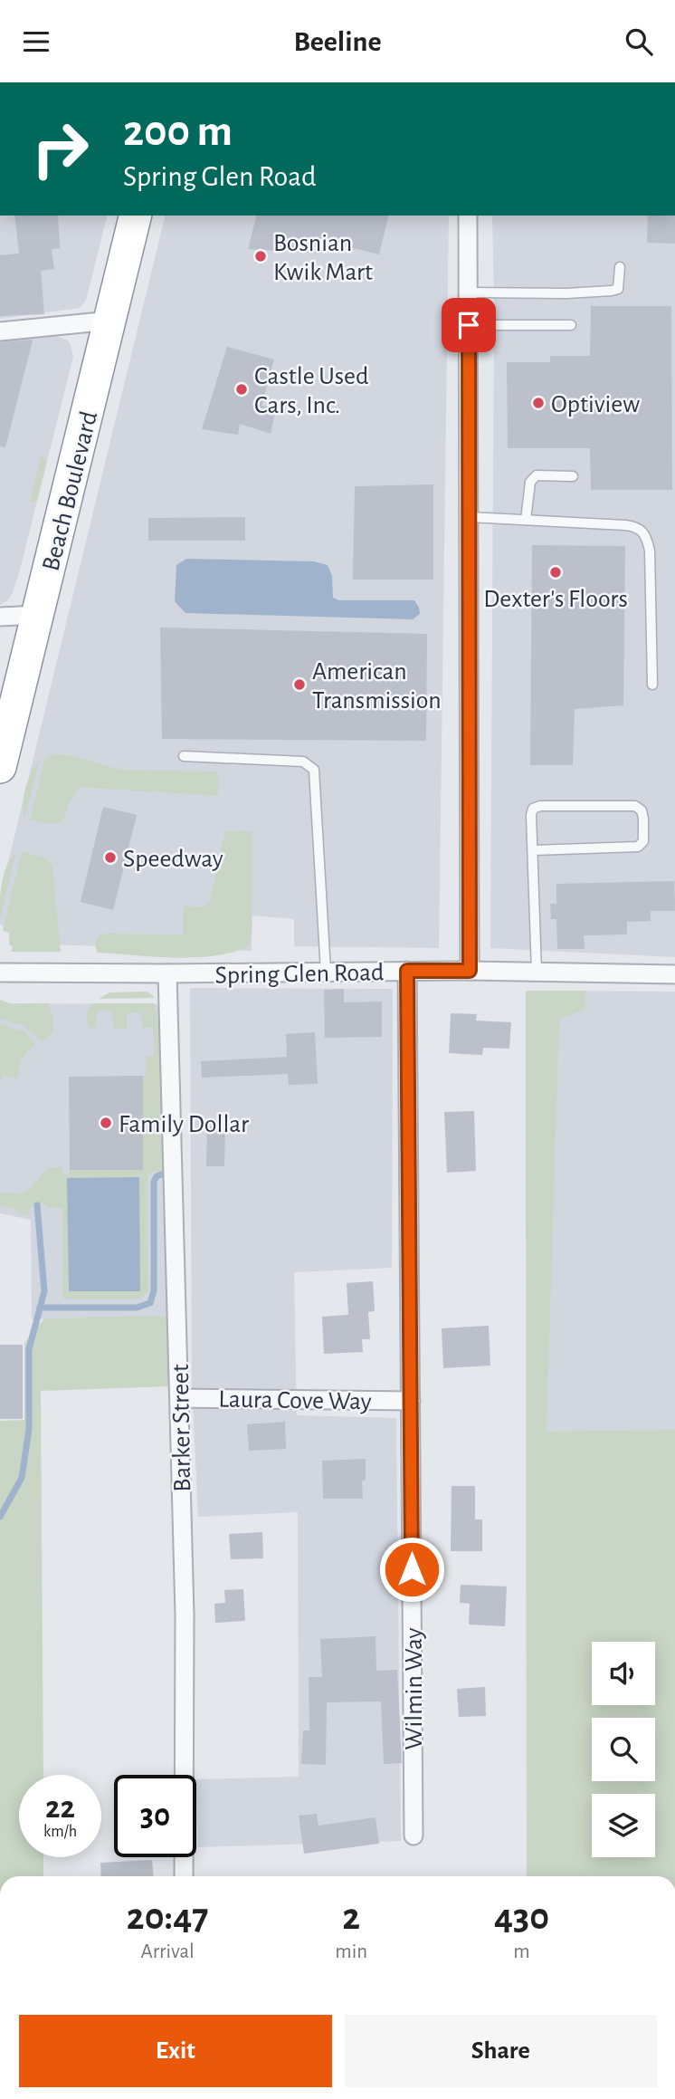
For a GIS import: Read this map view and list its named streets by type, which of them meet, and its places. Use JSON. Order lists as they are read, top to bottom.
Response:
{
  "streets": {
    "highway": ["Beach Boulevard"],
    "street": [
      "Spring Glen Road",
      "Laura Cove Way",
      "Barker Street",
      "Wilmin Way"
    ]
  },
  "crossings": [
    ["Spring Glen Road", "Barker Street"],
    ["Spring Glen Road", "Wilmin Way"],
    ["Laura Cove Way", "Barker Street"],
    ["Laura Cove Way", "Wilmin Way"]
  ],
  "places": [
    "Bosnian Kwik Mart",
    "Castle Used Cars, Inc.",
    "Optiview",
    "Dexter's Floors",
    "American Transmission",
    "Speedway",
    "Family Dollar"
  ],
  "page": {
    "header": "Beeline",
    "turn": ["200 m", "Spring Glen Road"],
    "speed": "22 km/h",
    "limit": "30",
    "eta": [
      "20:47",
      "Arrival",
      "2",
      "min",
      "430",
      "m"
    ],
    "buttons": ["Exit", "Share"]
  }
}
